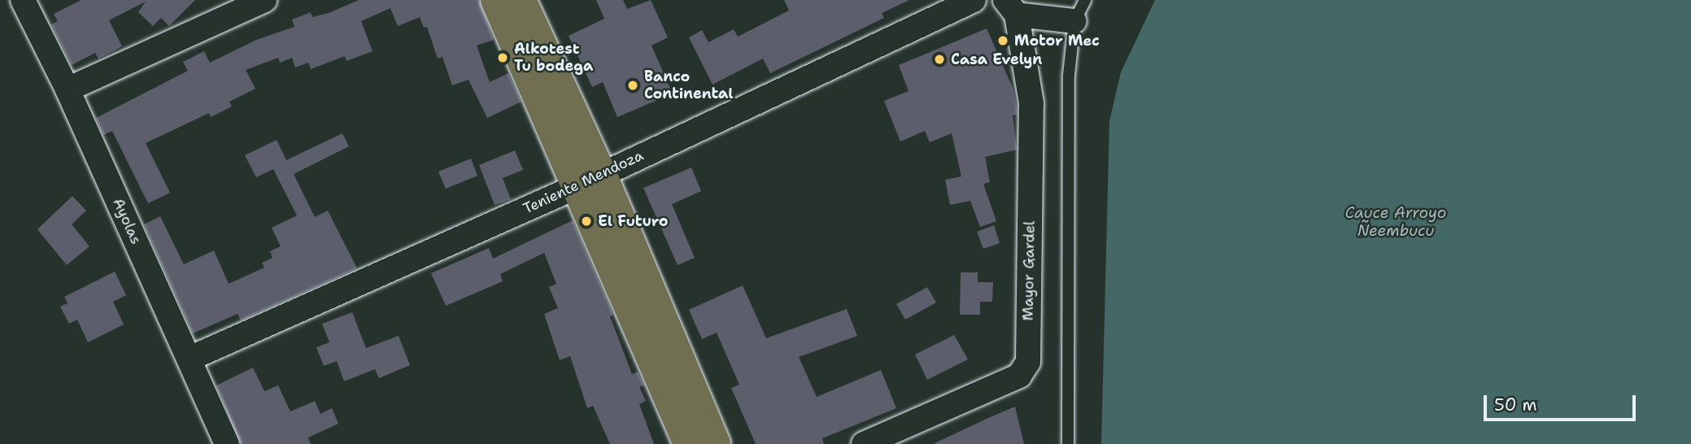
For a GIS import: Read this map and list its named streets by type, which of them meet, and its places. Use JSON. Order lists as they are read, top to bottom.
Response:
{
  "streets": {
    "street": ["Teniente Mendoza", "Ayolas", "Mayor Gardel"]
  },
  "crossings": [
    ["Teniente Mendoza", "Ayolas"]
  ],
  "water": ["Cauce Arroyo Ñeembucu"],
  "places": [
    "Motor Mec",
    "Alkotest Tu bodega",
    "Casa Evelyn",
    "Banco Continental",
    "El Futuro"
  ],
  "scale_bar": "50 m"
}
